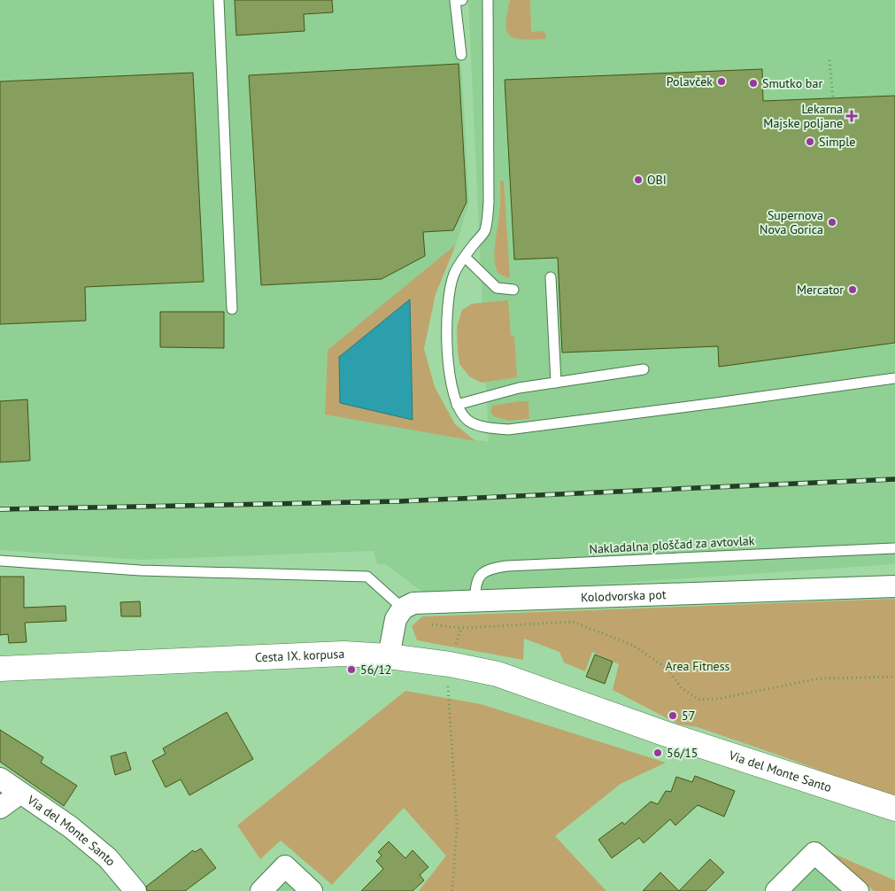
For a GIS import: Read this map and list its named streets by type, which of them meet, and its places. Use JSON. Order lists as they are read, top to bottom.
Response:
{
  "streets": {
    "main road": ["Cesta IX. korpusa", "Via del Monte Santo"],
    "street": ["Kolodvorska pot"],
    "lane": ["Nakladalna ploščad za avtovlak"]
  },
  "crossings": [
    ["Nakladalna ploščad za avtovlak", "Kolodvorska pot"],
    ["Cesta IX. korpusa", "Via del Monte Santo"]
  ],
  "parks": ["Area Fitness"],
  "places": {
    "other": [
      "Polavček",
      "Smutko bar",
      "Simple",
      "OBI",
      "Supernova Nova Gorica",
      "Mercator",
      "56/12",
      "57",
      "56/15"
    ],
    "health": ["Lekarna Majske poljane"]
  }
}
